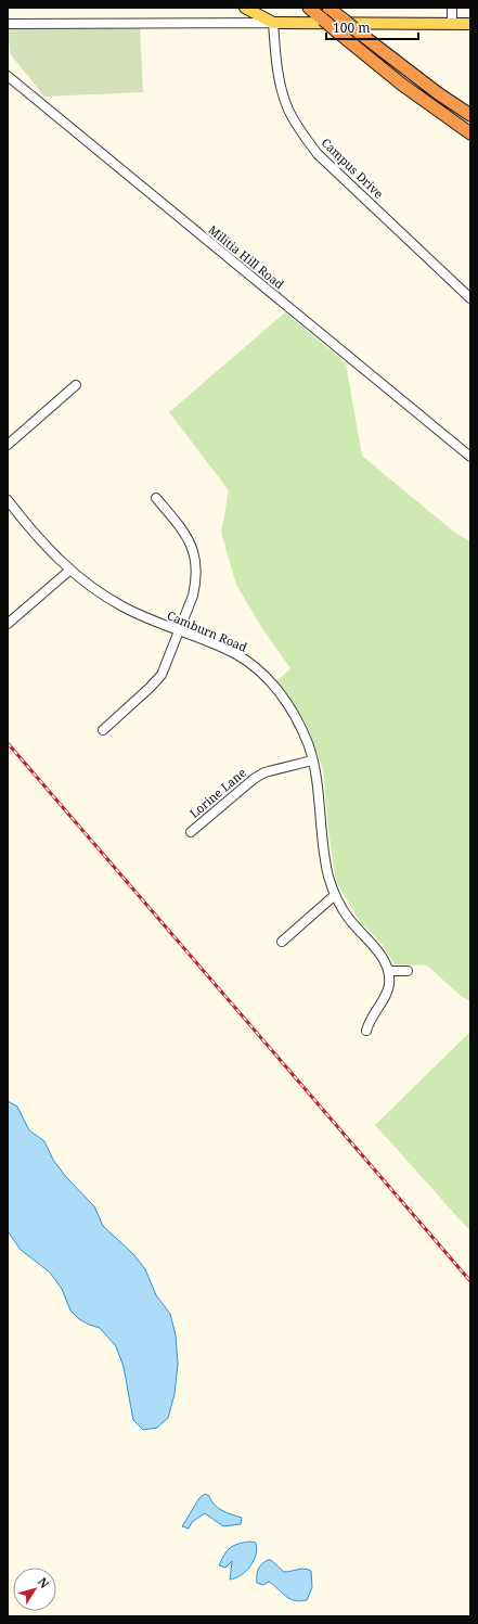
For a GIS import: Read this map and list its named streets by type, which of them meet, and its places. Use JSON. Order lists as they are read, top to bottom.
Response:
{
  "streets": {
    "street": [
      "Campus Drive",
      "Militia Hill Road",
      "Camburn Road",
      "Lorine Lane"
    ]
  },
  "crossings": [
    ["Camburn Road", "Lorine Lane"]
  ],
  "scale_bar": "100 m",
  "north": "top right"
}
